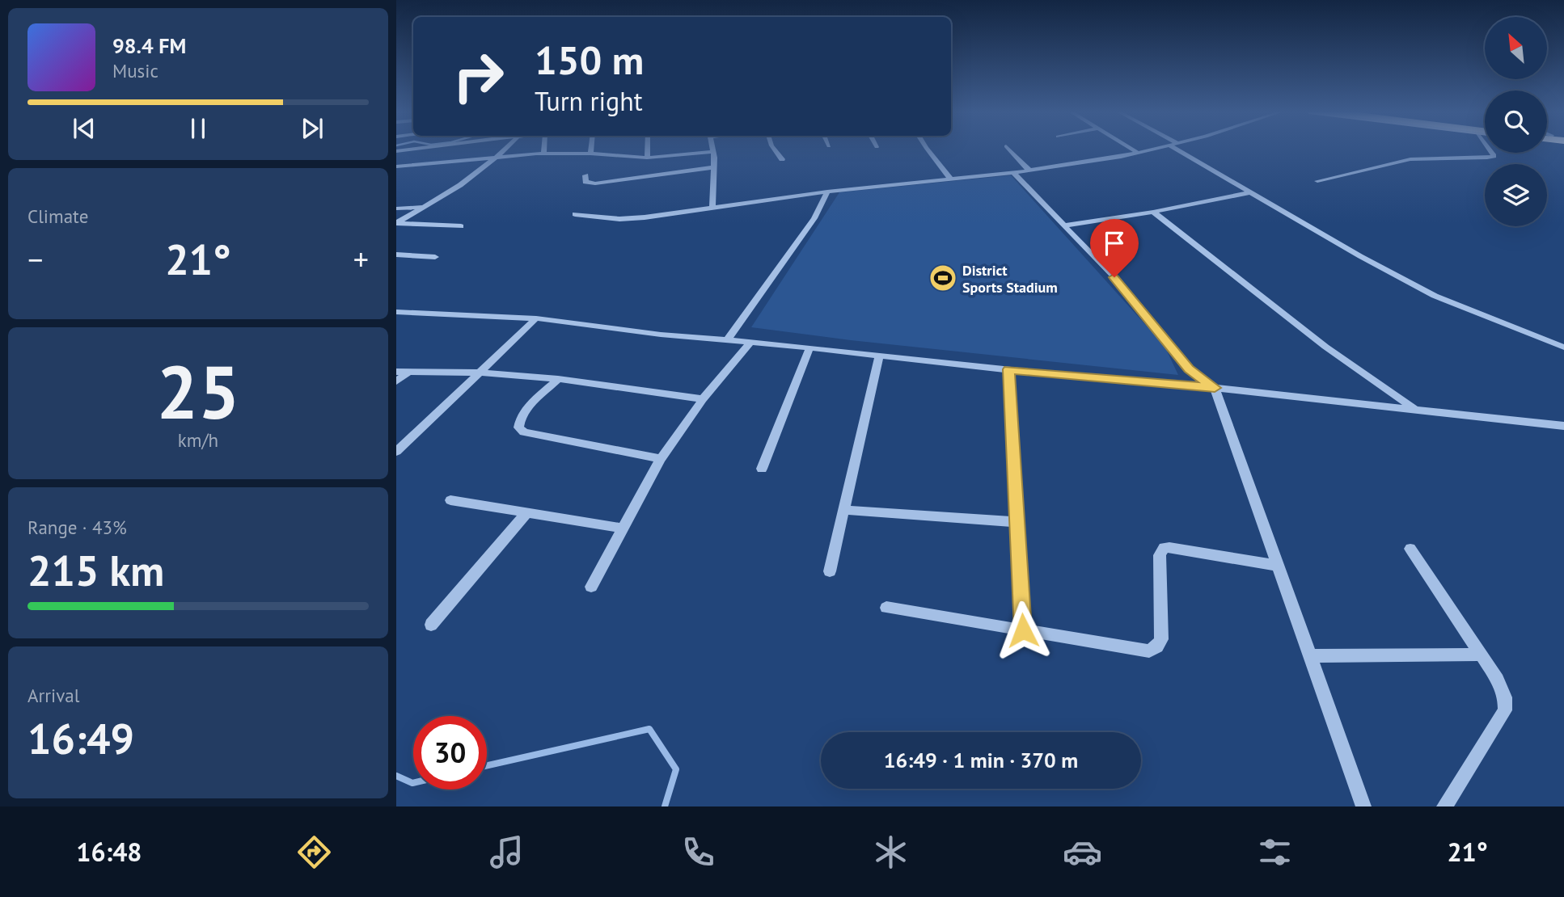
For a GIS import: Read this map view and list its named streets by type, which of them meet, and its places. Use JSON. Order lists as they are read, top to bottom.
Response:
{
  "places": {
    "sports": ["District Sports Stadium"]
  },
  "north": "top left",
  "page": {
    "turn": ["150 m", "Turn right"],
    "song": ["98.4 FM", "Music"],
    "tile": [
      "Climate",
      ["25", "km/h"],
      ["Range · 43%", "215 km"],
      ["Arrival", "16:49"]
    ],
    "heat": ["−", "21°", "+"],
    "limit": "30",
    "trip": "16:49 · 1 min · 370 m",
    "tabs": ["16:48", "21°"]
  }
}
